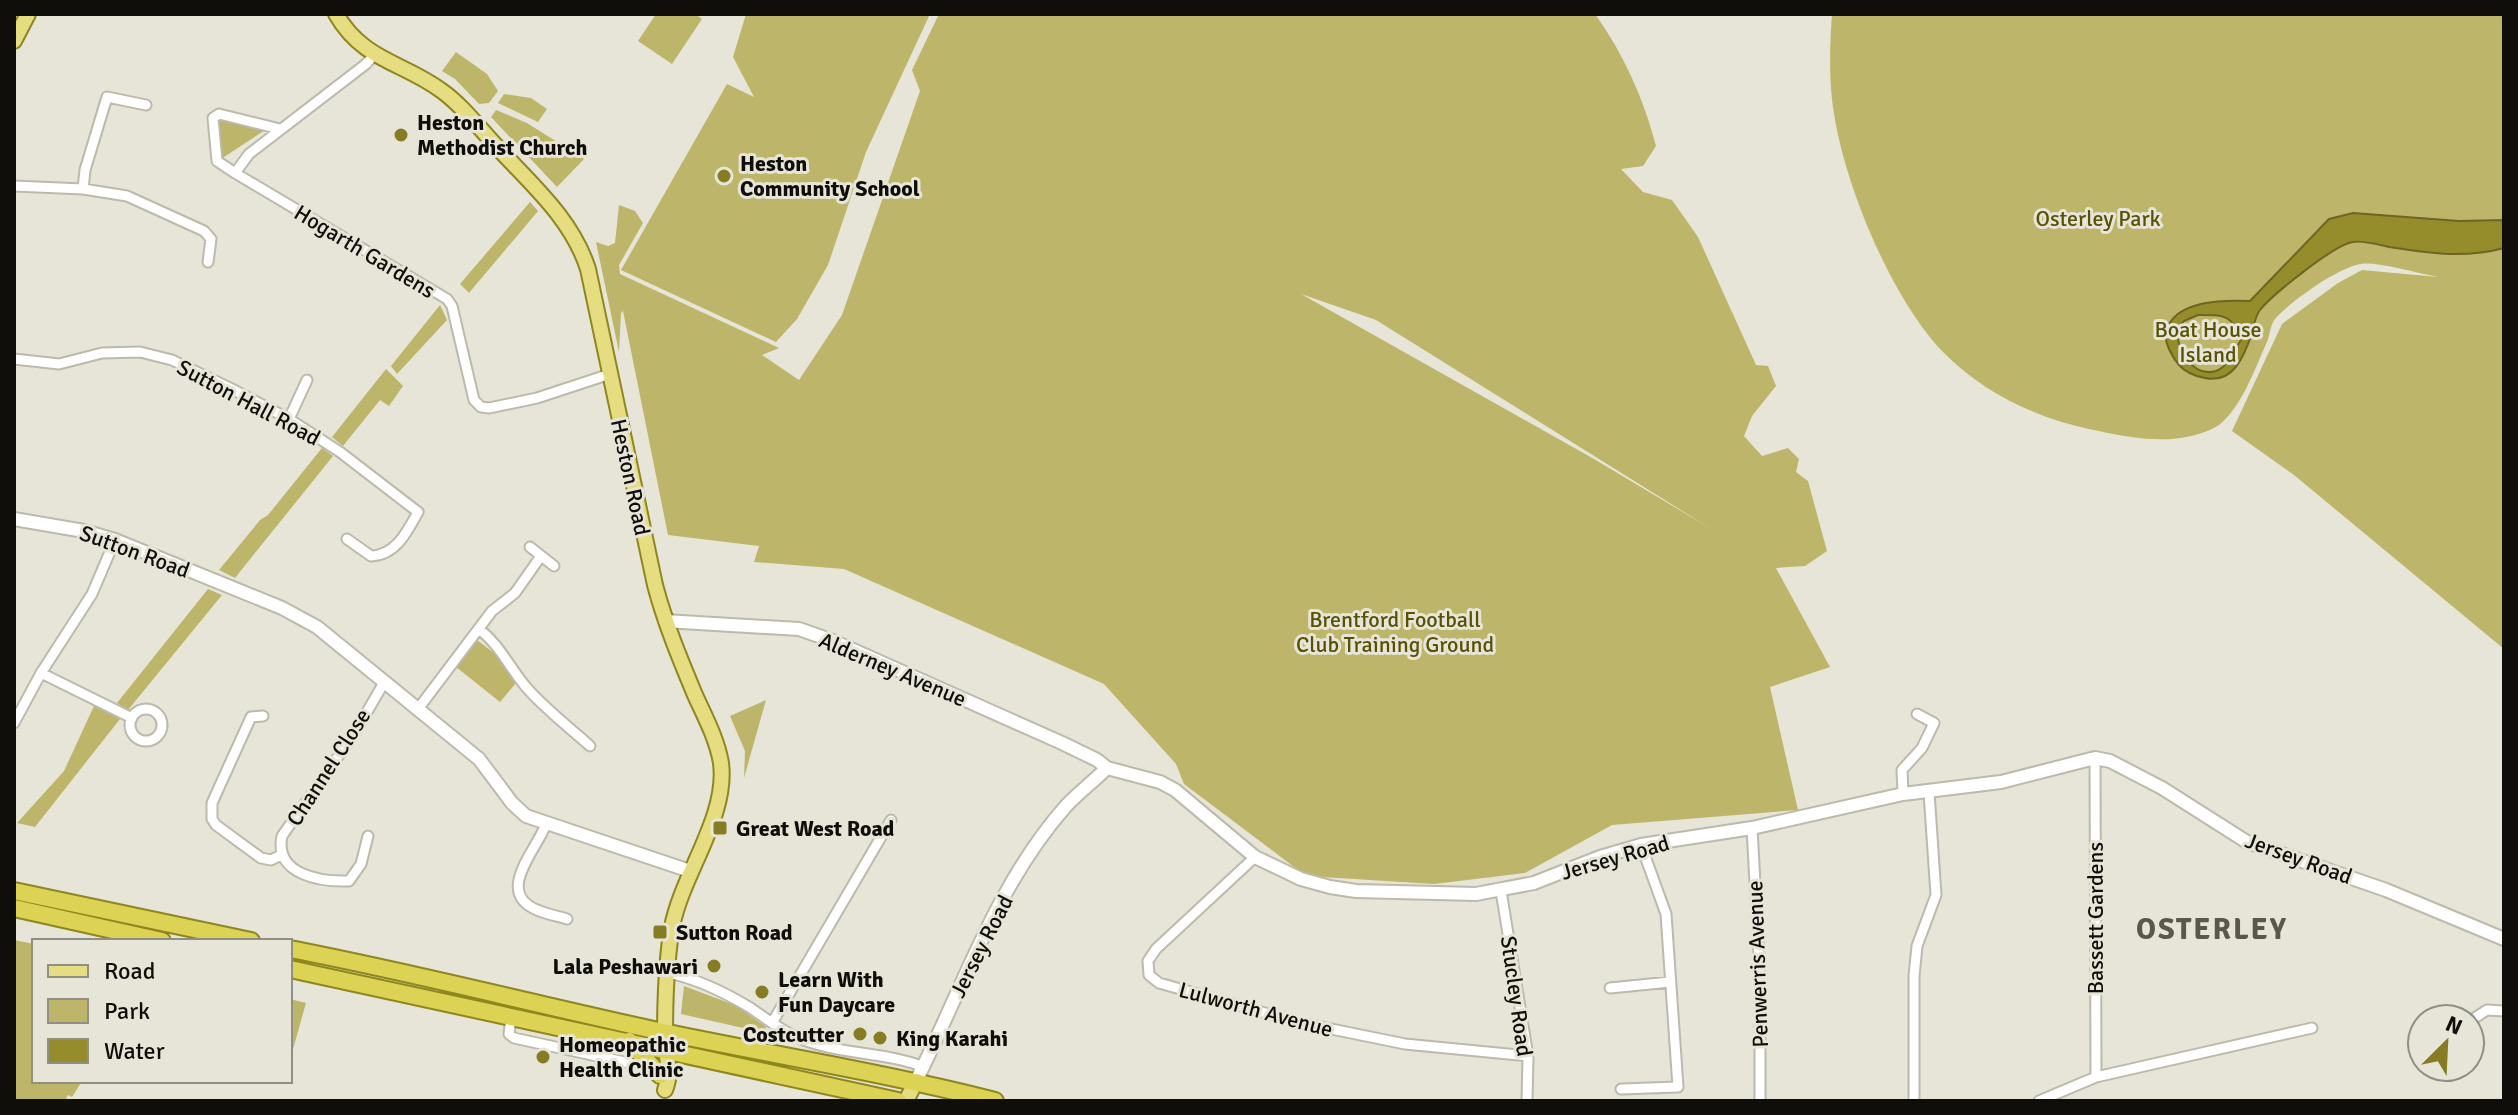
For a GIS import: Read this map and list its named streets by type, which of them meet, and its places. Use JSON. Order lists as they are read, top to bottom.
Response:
{
  "streets": {
    "main road": ["Heston Road", "Jersey Road"],
    "street": [
      "Hogarth Gardens",
      "Sutton Hall Road",
      "Sutton Road",
      "Alderney Avenue",
      "Channel Close",
      "Bassett Gardens",
      "Penwerris Avenue",
      "Stucley Road",
      "Lulworth Avenue"
    ]
  },
  "crossings": [
    ["Hogarth Gardens", "Heston Road"],
    ["Heston Road", "Sutton Road"],
    ["Heston Road", "Alderney Avenue"],
    ["Sutton Road", "Channel Close"],
    ["Alderney Avenue", "Jersey Road"],
    ["Jersey Road", "Bassett Gardens"],
    ["Jersey Road", "Penwerris Avenue"],
    ["Jersey Road", "Stucley Road"],
    ["Jersey Road", "Lulworth Avenue"],
    ["Stucley Road", "Lulworth Avenue"]
  ],
  "districts": ["OSTERLEY"],
  "parks": ["Osterley Park", "Boat House Island", "Brentford Football Club Training Ground"],
  "places": {
    "other": [
      "Heston Methodist Church",
      "Heston Community School",
      "Lala Peshawari",
      "Learn With Fun Daycare",
      "Costcutter",
      "King Karahi",
      "Homeopathic Health Clinic"
    ],
    "transit": ["Great West Road", "Sutton Road"]
  },
  "legend": ["Road", "Park", "Water"],
  "north": "top right"
}
